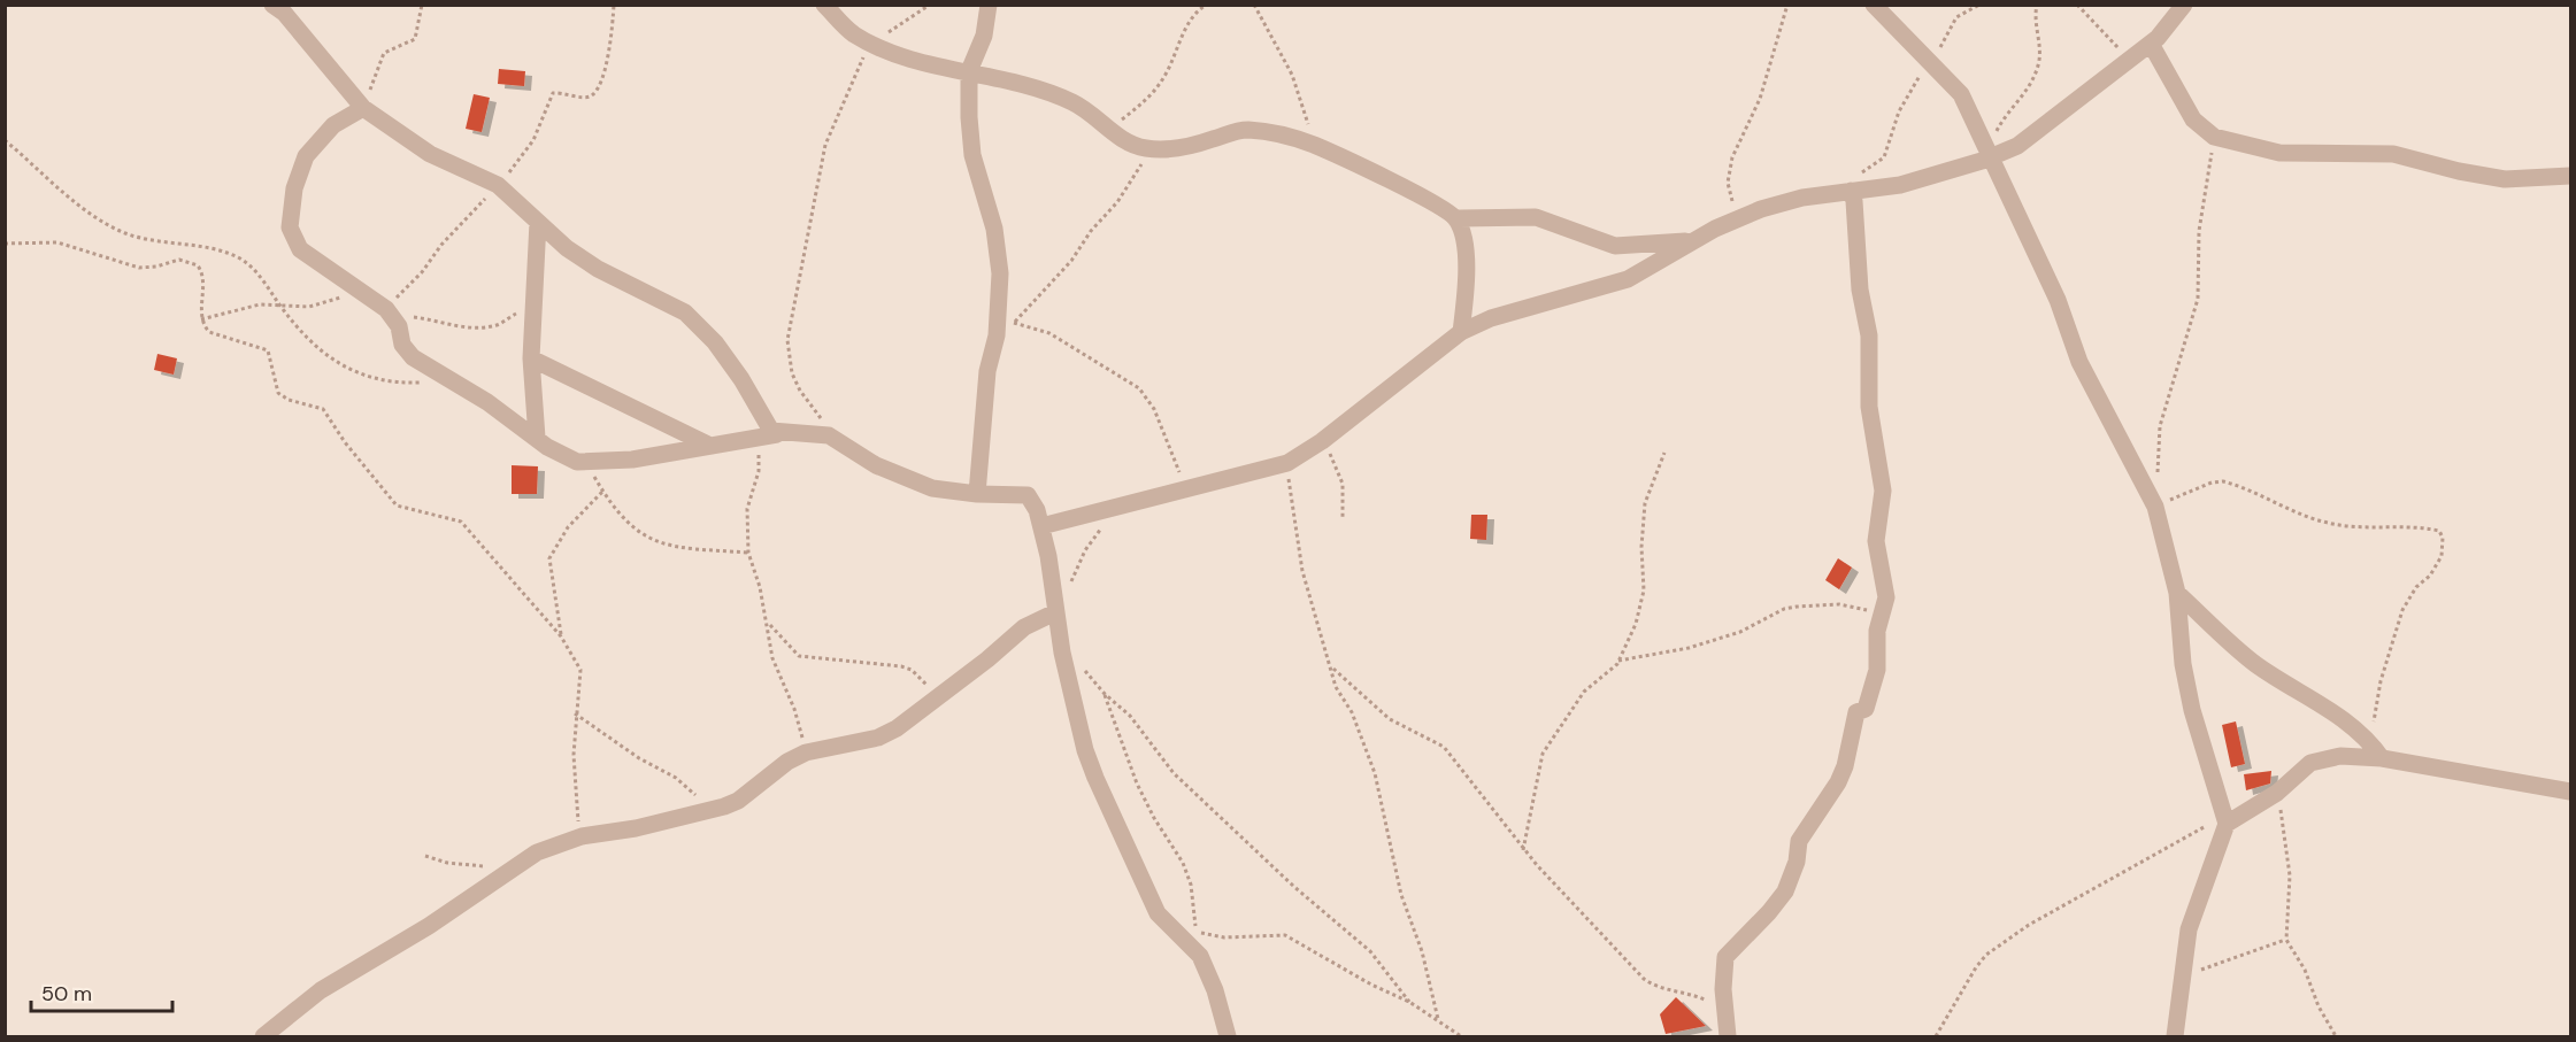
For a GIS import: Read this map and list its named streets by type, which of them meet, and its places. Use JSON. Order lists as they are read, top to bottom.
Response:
{
  "scale_bar": "50 m"
}
